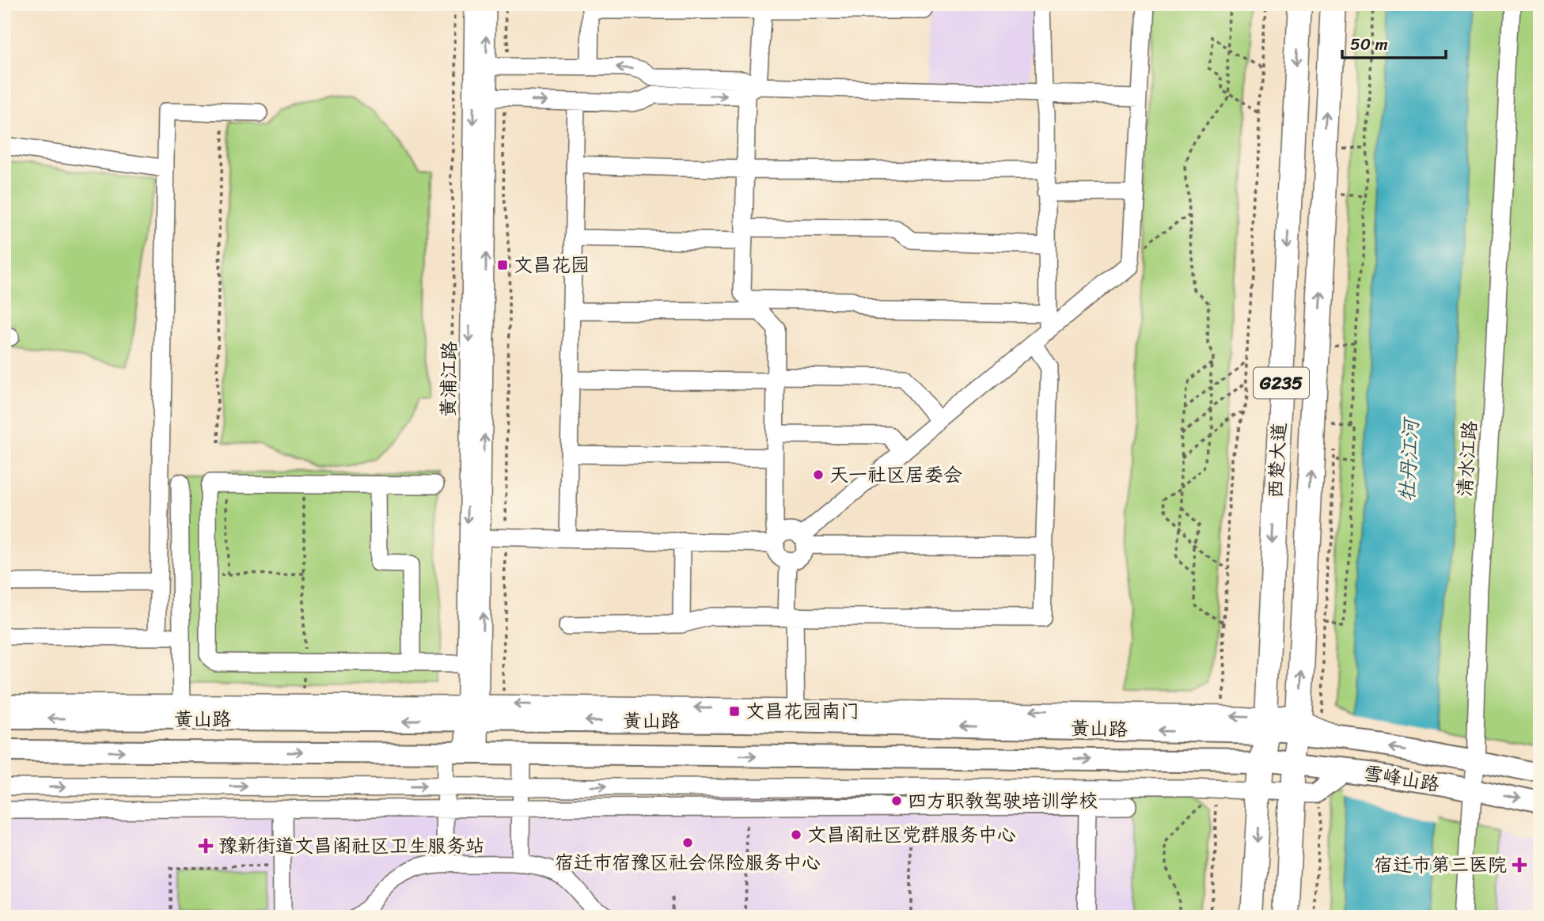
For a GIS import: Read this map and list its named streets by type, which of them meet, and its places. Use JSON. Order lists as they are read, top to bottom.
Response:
{
  "streets": {
    "highway": ["G235", "西楚大道"],
    "main road": ["黄山路", "雪峰山路"],
    "street": ["黄浦江路", "清水江路"]
  },
  "crossings": [
    ["黄浦江路", "黄山路"],
    ["G235", "西楚大道"],
    ["G235", "黄山路"],
    ["G235", "雪峰山路"],
    ["清水江路", "雪峰山路"],
    ["西楚大道", "黄山路"],
    ["西楚大道", "雪峰山路"],
    ["黄山路", "雪峰山路"]
  ],
  "water": ["牡丹江河"],
  "places": {
    "transit": ["文昌花园", "文昌花园南门"],
    "other": [
      "天一社区居委会",
      "四方职教驾驶培训学校",
      "文昌阁社区党群服务中心",
      "宿迁市宿豫区社会保险服务中心"
    ],
    "health": ["豫新街道文昌阁社区卫生服务站", "宿迁市第三医院"]
  },
  "scale_bar": "50 m"
}
